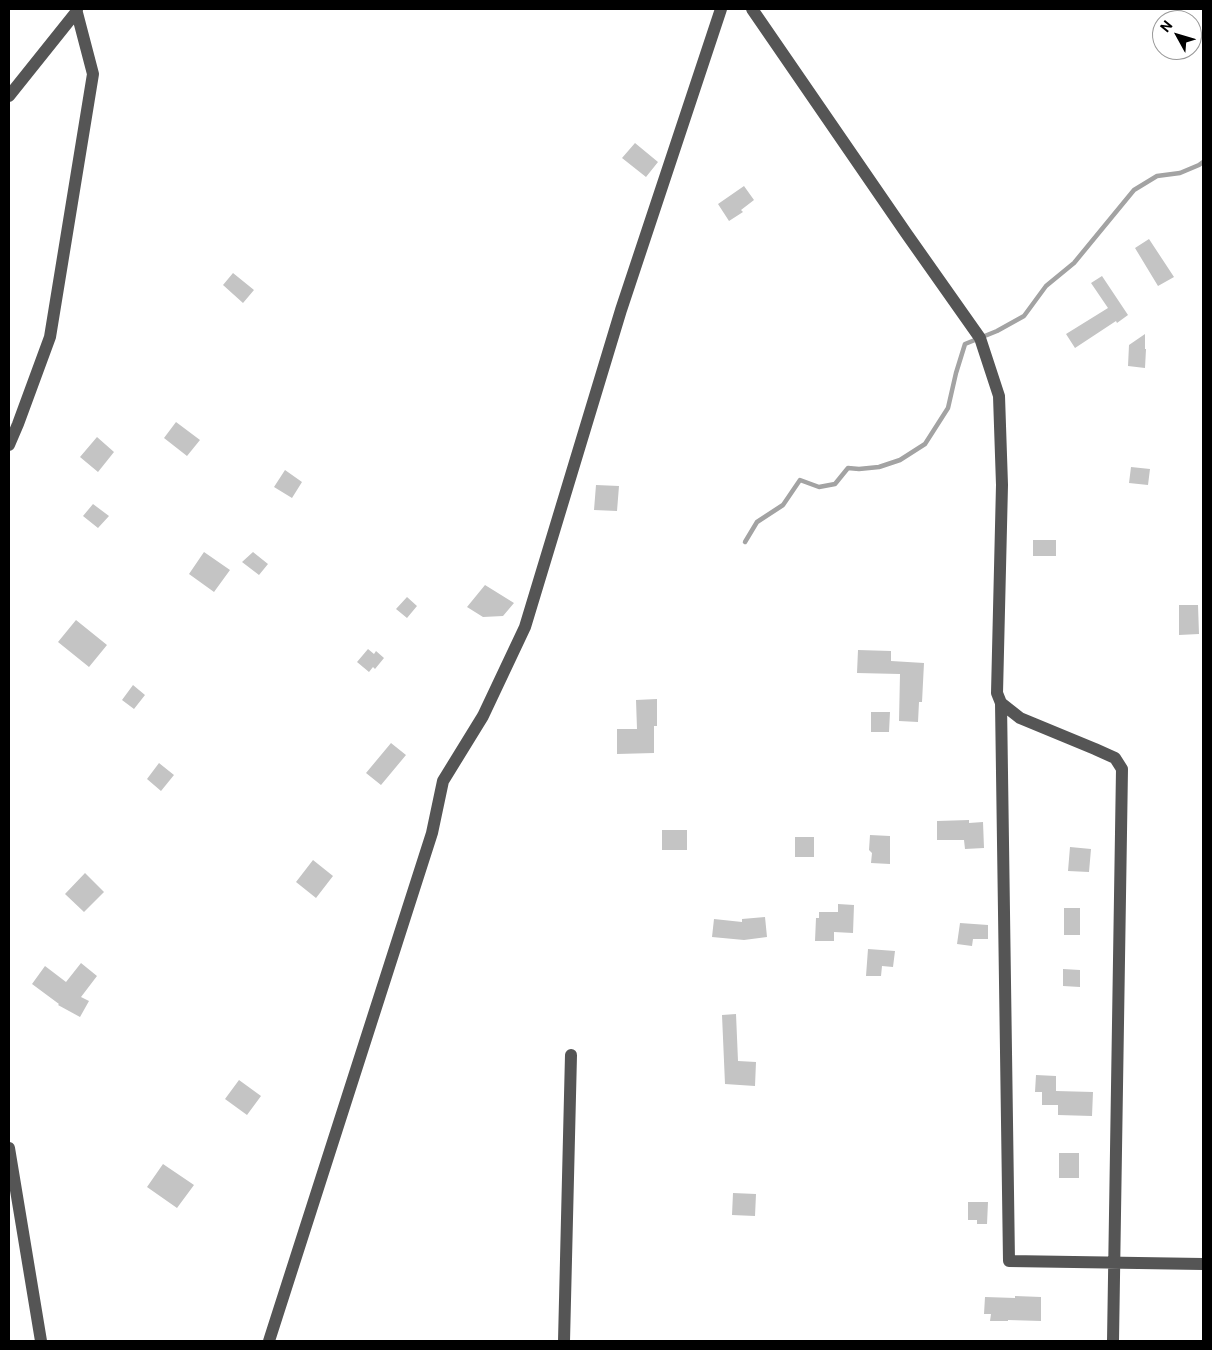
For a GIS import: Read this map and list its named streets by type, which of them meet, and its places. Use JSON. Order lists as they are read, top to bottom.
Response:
{
  "north": "top left"
}
